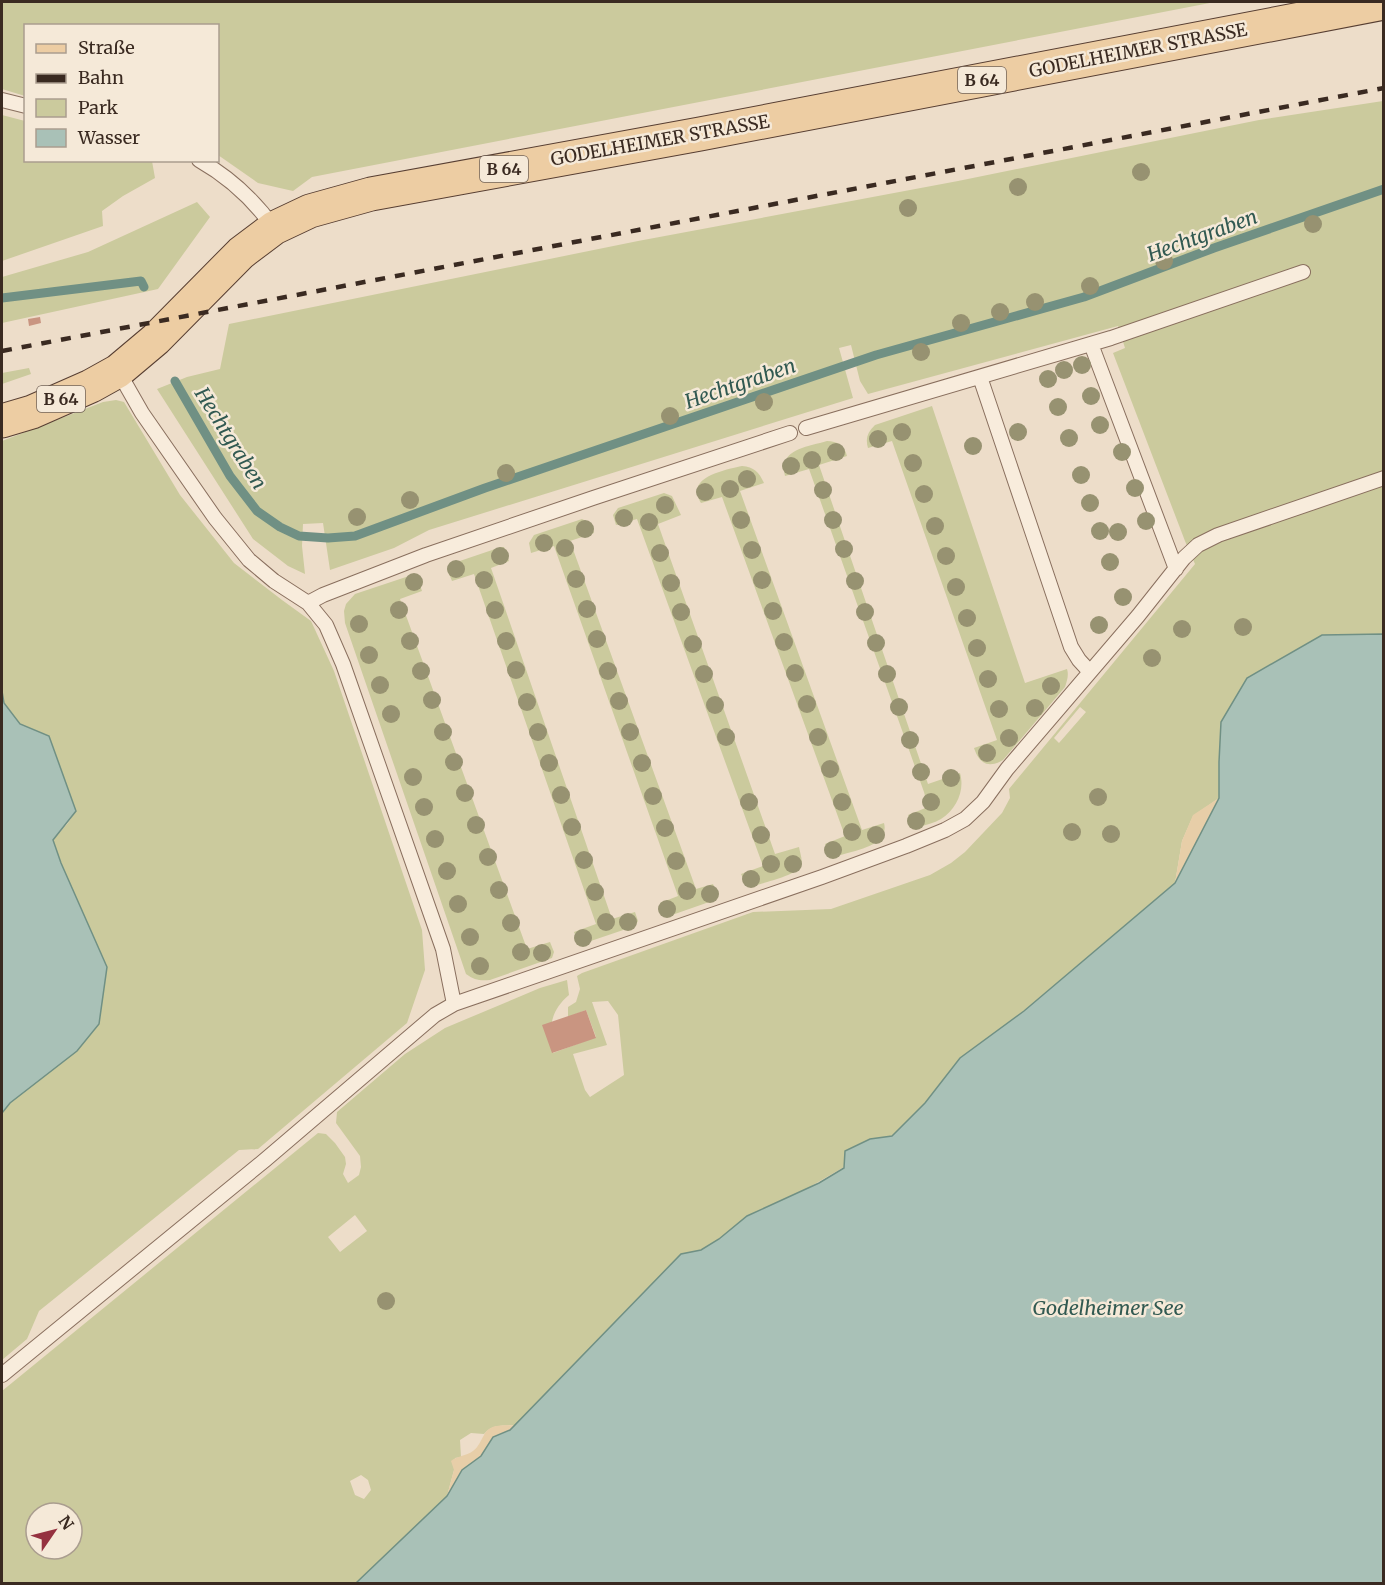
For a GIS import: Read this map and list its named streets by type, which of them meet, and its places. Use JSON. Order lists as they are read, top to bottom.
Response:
{
  "streets": {
    "main road": ["GODELHEIMER STRASSE", "B 64"]
  },
  "water": ["Hechtgraben", "Godelheimer See"],
  "legend": [
    "Straße",
    "Bahn",
    "Park",
    "Wasser"
  ],
  "north": "top right"
}
